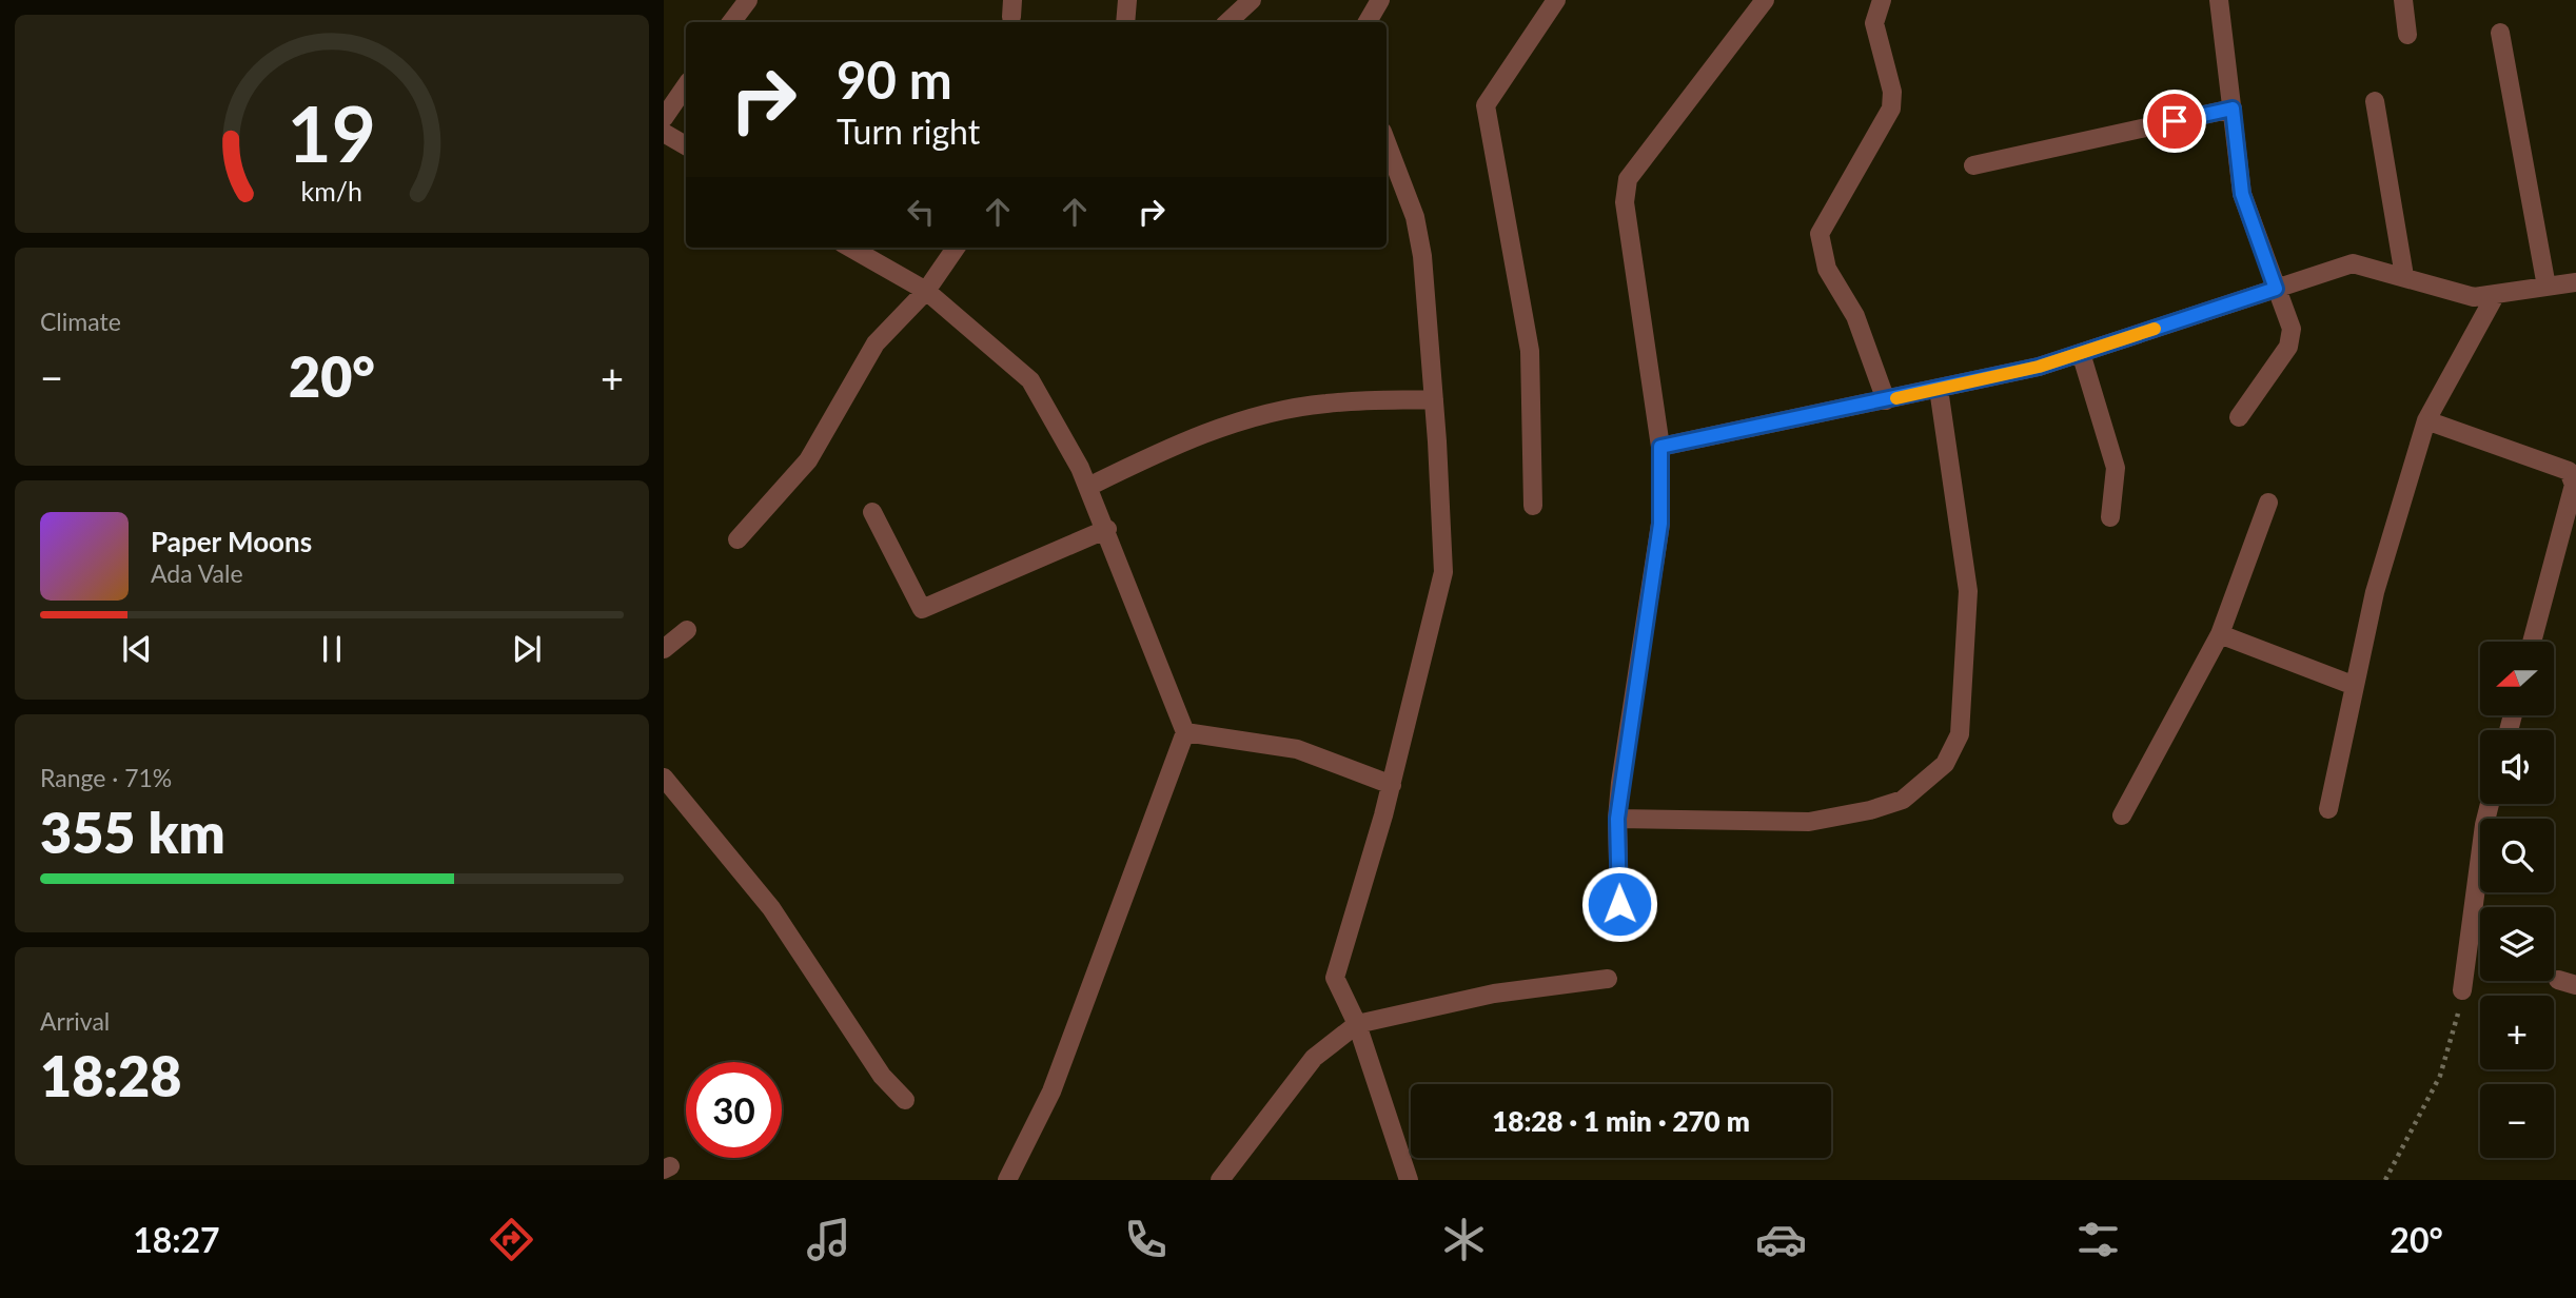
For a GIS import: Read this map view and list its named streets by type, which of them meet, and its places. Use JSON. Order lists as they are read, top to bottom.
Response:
{
  "north": "left",
  "page": {
    "turn": ["90 m", "Turn right"],
    "tile": [
      "Climate",
      ["Range · 71%", "355 km"],
      ["Arrival", "18:28"]
    ],
    "heat": ["−", "20°", "+"],
    "song": ["Paper Moons", "Ada Vale"],
    "map_buttons": ["+", "−"],
    "limit": "30",
    "trip": "18:28 · 1 min · 270 m",
    "tabs": ["18:27", "20°"],
    "gauge": ["19", "km/h"]
  }
}
